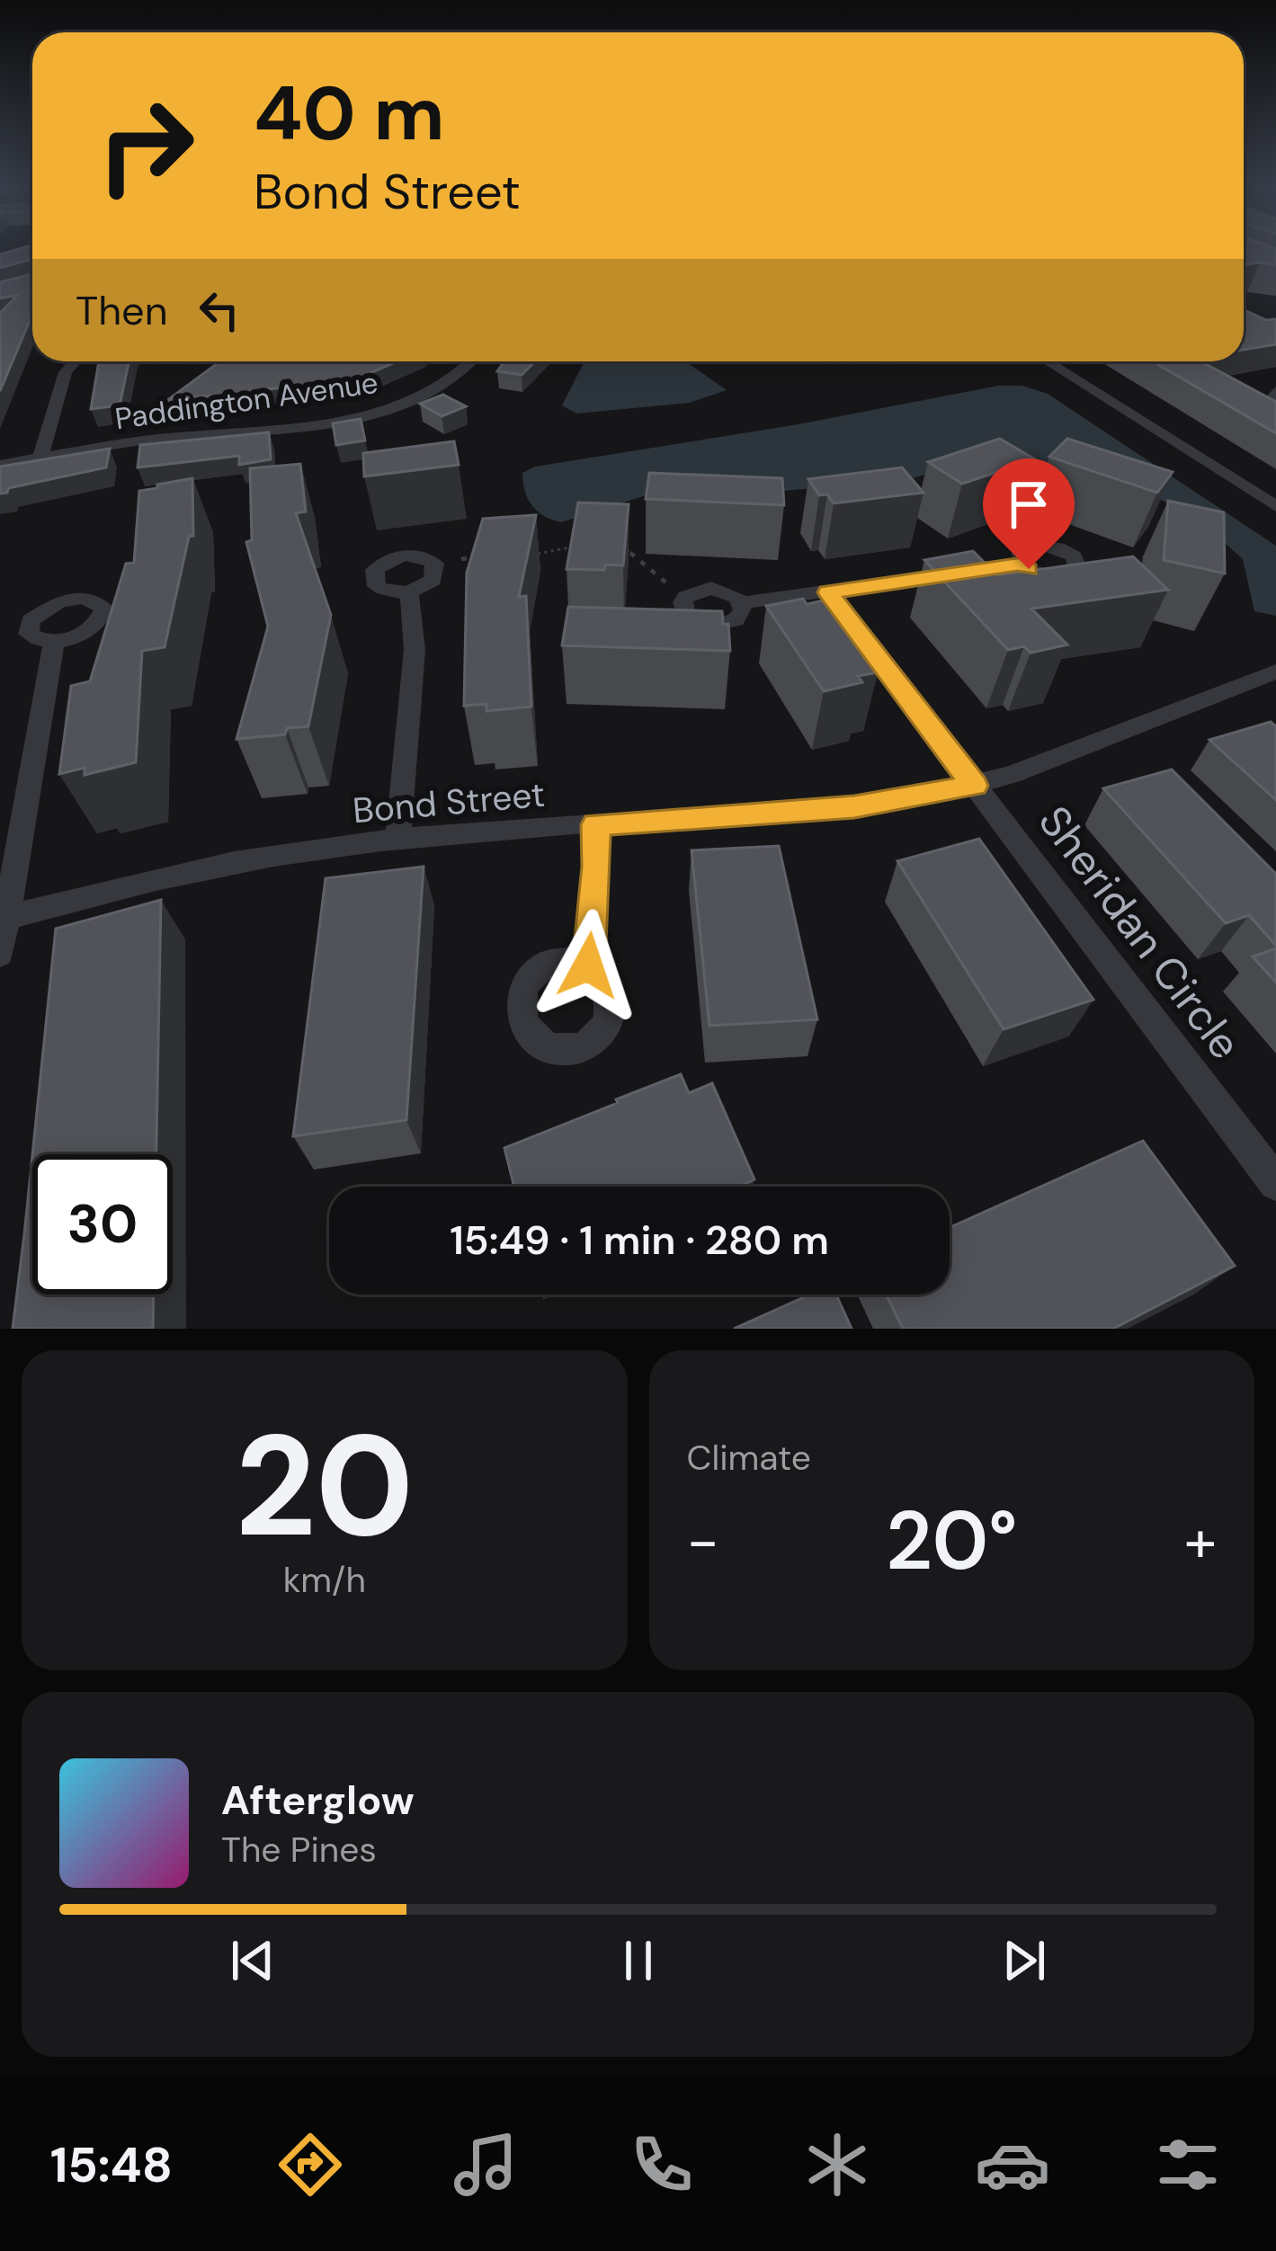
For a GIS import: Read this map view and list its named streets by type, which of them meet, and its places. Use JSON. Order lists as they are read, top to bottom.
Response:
{
  "streets": {
    "street": ["Paddington Avenue", "Bond Street", "Sheridan Circle"]
  },
  "crossings": [
    ["Bond Street", "Sheridan Circle"]
  ],
  "page": {
    "turn": ["40 m", "Bond Street"],
    "then": "Then",
    "limit": "30",
    "trip": "15:49 · 1 min · 280 m",
    "tile": [
      ["20", "km/h"],
      "Climate"
    ],
    "heat": ["−", "20°", "+"],
    "song": ["Afterglow", "The Pines"],
    "tabs": "15:48"
  }
}
